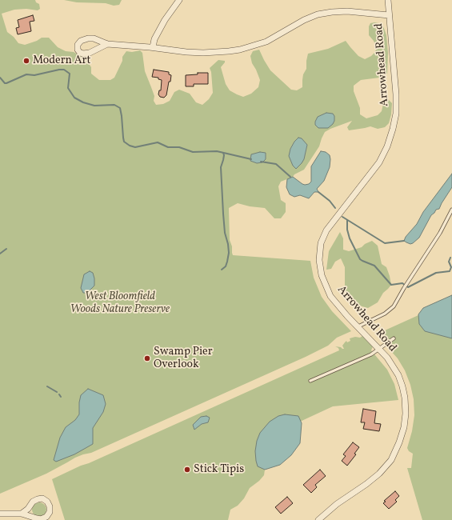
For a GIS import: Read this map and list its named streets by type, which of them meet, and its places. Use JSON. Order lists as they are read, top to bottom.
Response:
{
  "streets": {
    "street": ["Arrowhead Road"]
  },
  "parks": ["West Bloomfield Woods Nature Preserve"],
  "places": ["Modern Art", "Swamp Pier Overlook", "Stick Tipis"]
}
